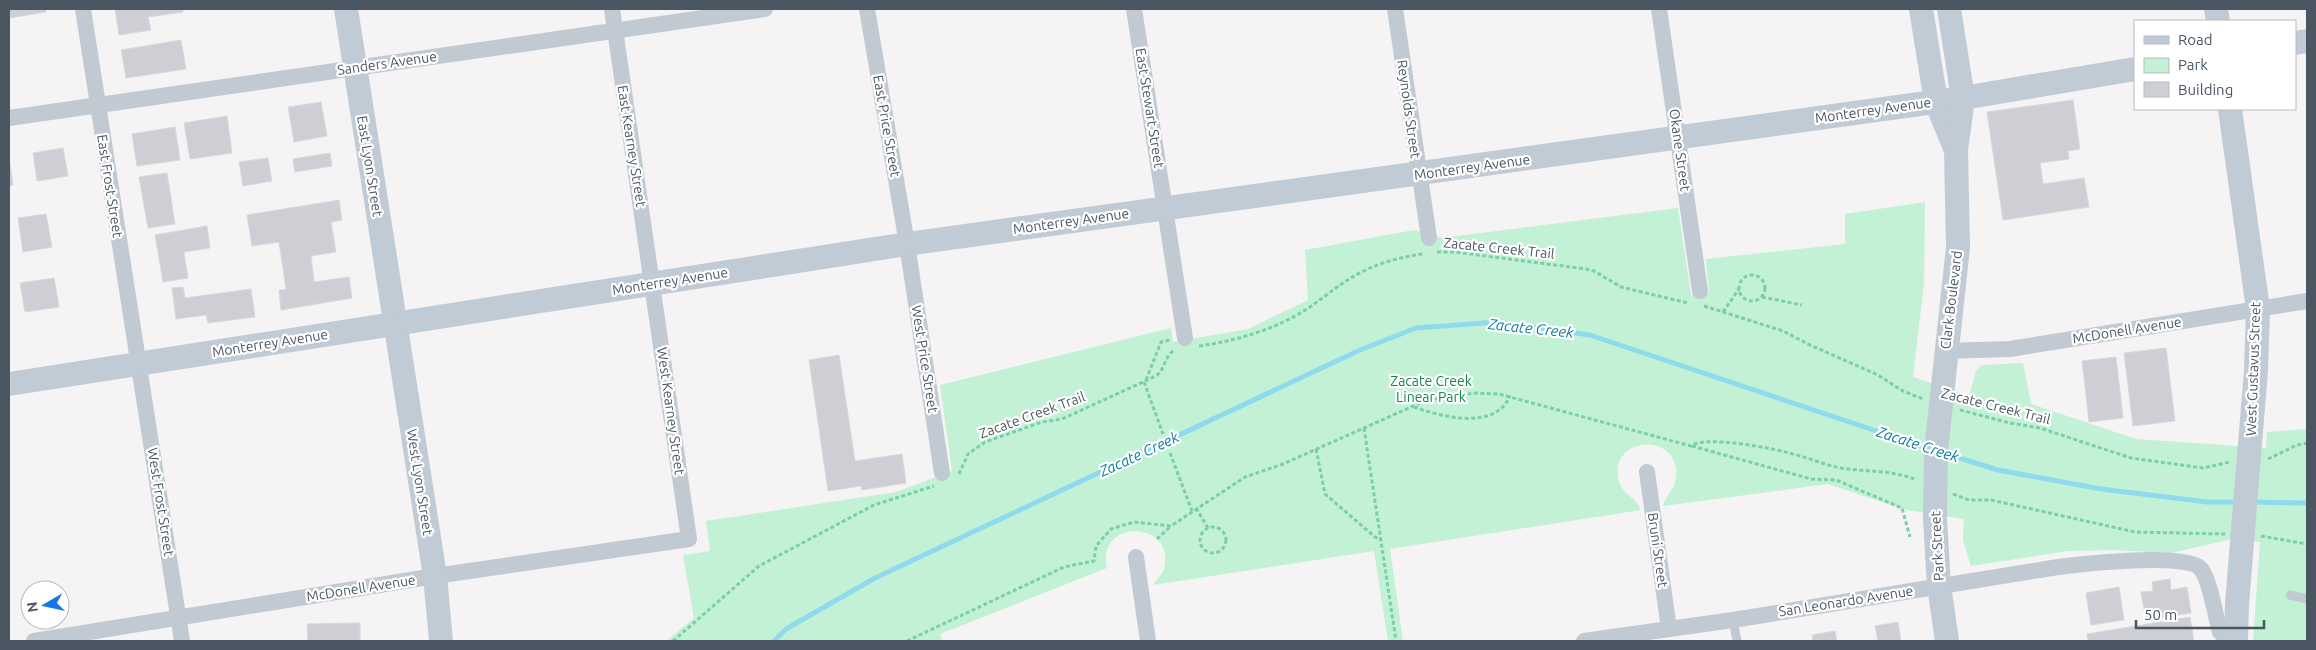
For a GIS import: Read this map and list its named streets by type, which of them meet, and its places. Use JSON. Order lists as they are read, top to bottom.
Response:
{
  "streets": {
    "street": [
      "Sanders Avenue",
      "East Stewart Street",
      "Reynolds Street",
      "Monterrey Avenue",
      "East Price Street",
      "East Kearney Street",
      "Okane Street",
      "East Lyon Street",
      "East Frost Street",
      "Clark Boulevard",
      "McDonell Avenue",
      "West Price Street",
      "West Gustavus Street",
      "West Kearney Street",
      "West Lyon Street",
      "West Frost Street",
      "Park Street",
      "Bruni Street",
      "San Leonardo Avenue"
    ],
    "path": ["Zacate Creek Trail"]
  },
  "crossings": [
    ["Sanders Avenue", "East Kearney Street"],
    ["Sanders Avenue", "East Lyon Street"],
    ["Sanders Avenue", "East Frost Street"],
    ["East Stewart Street", "Monterrey Avenue"],
    ["East Stewart Street", "Zacate Creek Trail"],
    ["Reynolds Street", "Monterrey Avenue"],
    ["Reynolds Street", "Zacate Creek Trail"],
    ["Monterrey Avenue", "East Price Street"],
    ["Monterrey Avenue", "East Kearney Street"],
    ["Monterrey Avenue", "Okane Street"],
    ["Monterrey Avenue", "East Lyon Street"],
    ["Monterrey Avenue", "East Frost Street"],
    ["Monterrey Avenue", "Clark Boulevard"],
    ["Monterrey Avenue", "West Price Street"],
    ["Monterrey Avenue", "West Kearney Street"],
    ["Monterrey Avenue", "West Lyon Street"],
    ["Monterrey Avenue", "West Frost Street"],
    ["East Price Street", "West Price Street"],
    ["East Kearney Street", "West Kearney Street"],
    ["Okane Street", "Zacate Creek Trail"],
    ["East Lyon Street", "West Lyon Street"],
    ["East Frost Street", "West Frost Street"],
    ["Zacate Creek Trail", "West Price Street"],
    ["Zacate Creek Trail", "West Gustavus Street"],
    ["Clark Boulevard", "McDonell Avenue"],
    ["Clark Boulevard", "Park Street"],
    ["McDonell Avenue", "West Gustavus Street"],
    ["McDonell Avenue", "West Kearney Street"],
    ["McDonell Avenue", "West Lyon Street"],
    ["McDonell Avenue", "West Frost Street"],
    ["West Gustavus Street", "San Leonardo Avenue"],
    ["Park Street", "San Leonardo Avenue"],
    ["Bruni Street", "San Leonardo Avenue"]
  ],
  "water": ["Zacate Creek"],
  "parks": ["Zacate Creek Linear Park"],
  "legend": ["Road", "Park", "Building"],
  "scale_bar": "50 m",
  "north": "left"
}
